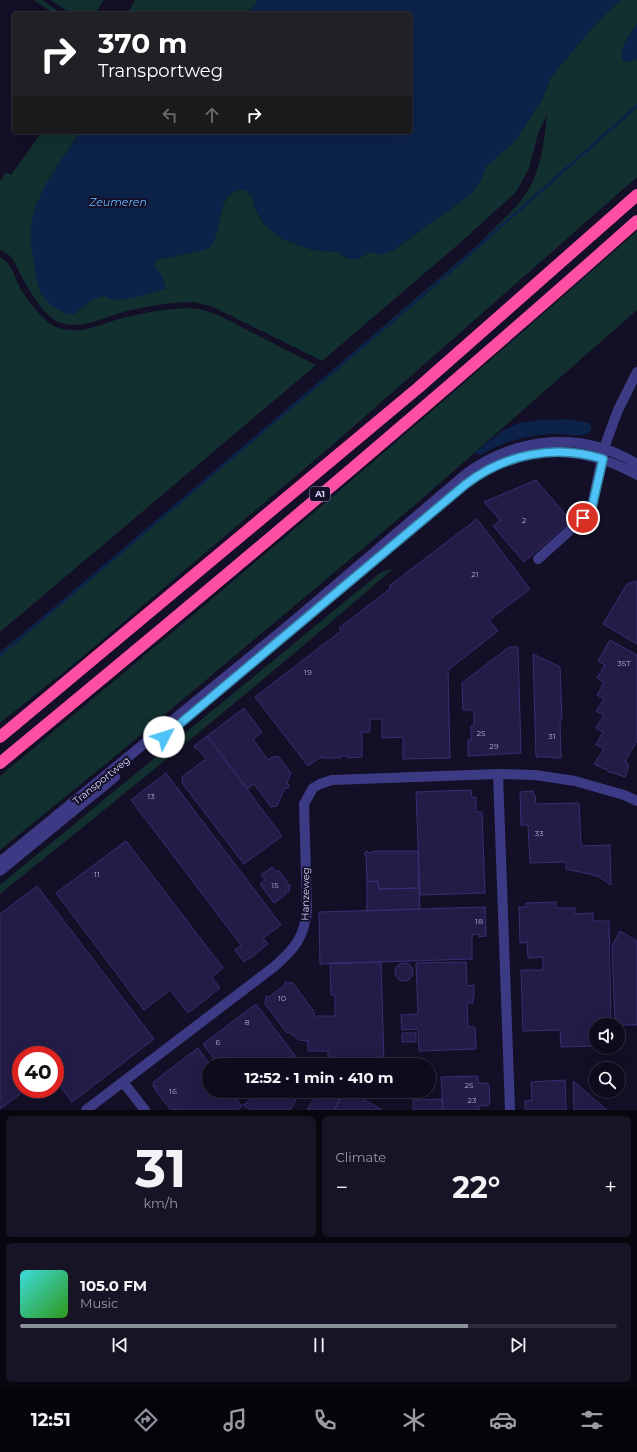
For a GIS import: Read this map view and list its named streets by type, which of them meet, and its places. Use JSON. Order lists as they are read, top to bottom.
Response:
{
  "streets": {
    "highway": ["A1"],
    "street": ["Transportweg", "Hanzeweg"]
  },
  "water": ["Zeumeren"],
  "house_numbers": [
    "2",
    "21",
    "35T",
    "19",
    "25",
    "31",
    "29",
    "13",
    "33",
    "11",
    "15",
    "18",
    "10",
    "8",
    "6",
    "25",
    "16",
    "23"
  ],
  "page": {
    "turn": ["370 m", "Transportweg"],
    "limit": "40",
    "trip": "12:52 · 1 min · 410 m",
    "tile": [
      ["31", "km/h"],
      "Climate"
    ],
    "heat": ["−", "22°", "+"],
    "song": ["105.0 FM", "Music"],
    "tabs": "12:51"
  }
}
